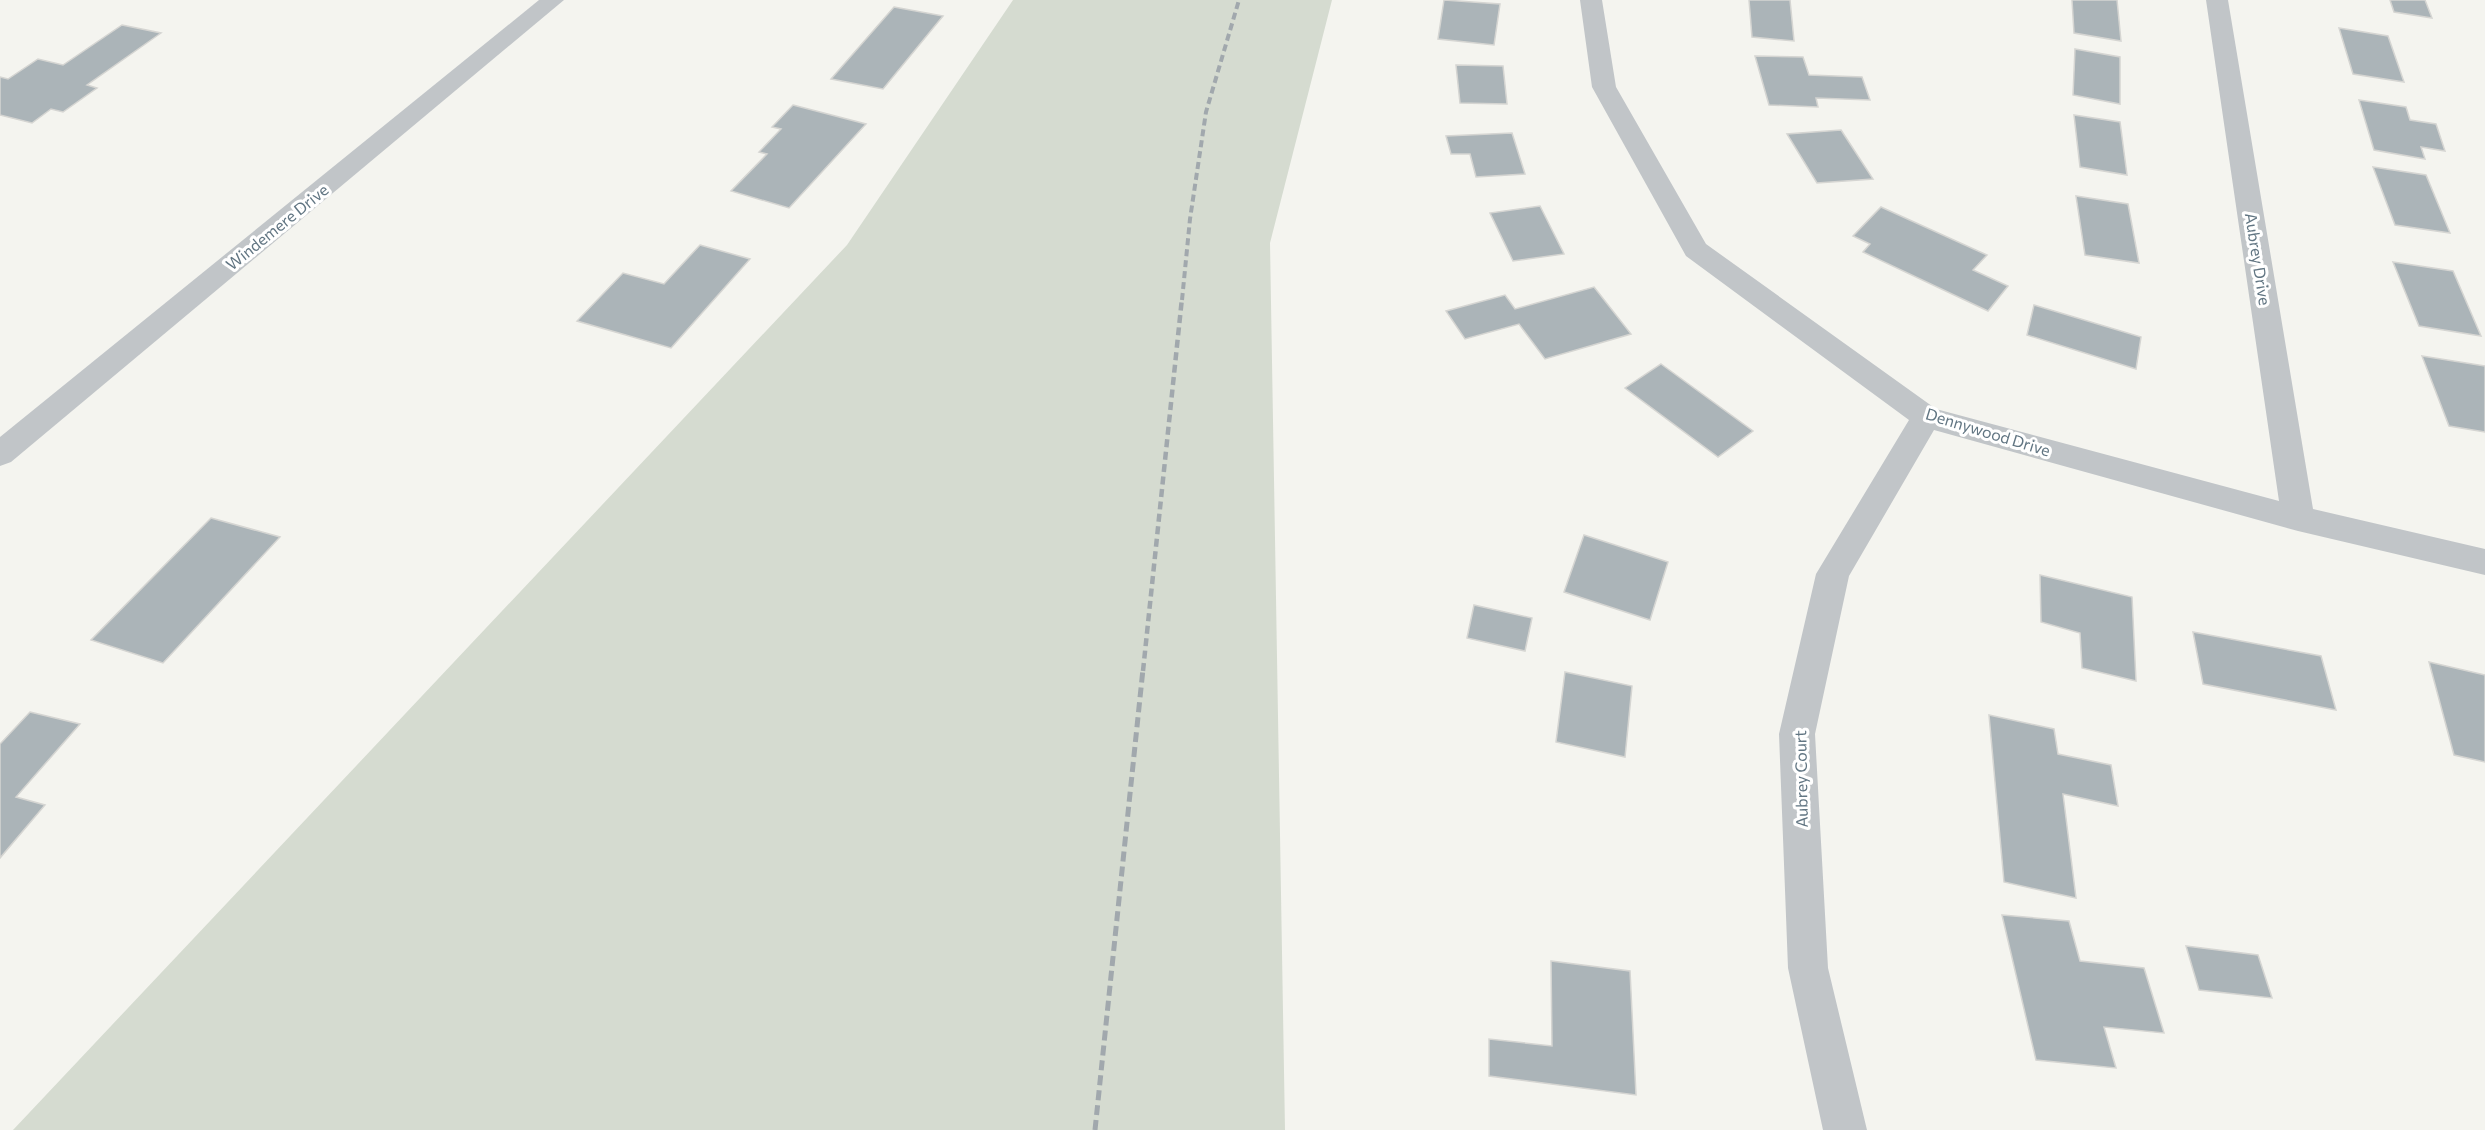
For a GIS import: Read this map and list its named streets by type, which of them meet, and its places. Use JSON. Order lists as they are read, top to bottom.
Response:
{
  "streets": {
    "street": [
      "Windemere Drive",
      "Aubrey Drive",
      "Dennywood Drive",
      "Aubrey Court"
    ]
  },
  "crossings": [
    ["Aubrey Drive", "Dennywood Drive"],
    ["Dennywood Drive", "Aubrey Court"]
  ]
}
